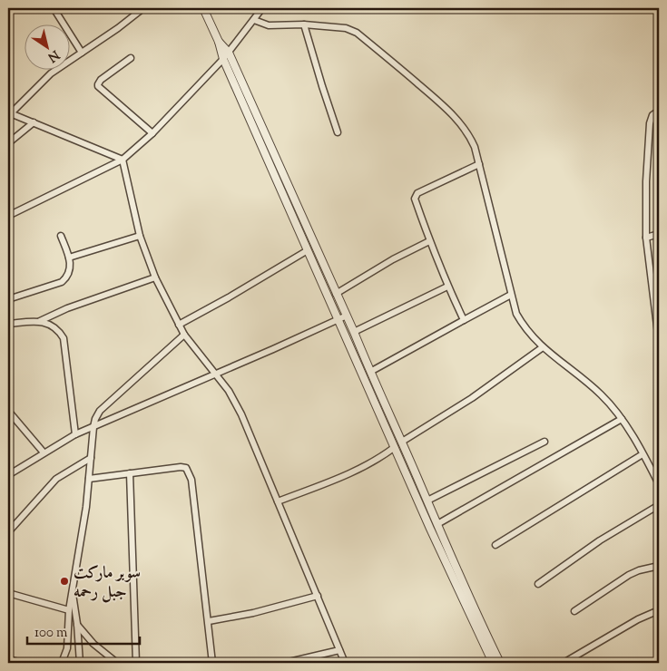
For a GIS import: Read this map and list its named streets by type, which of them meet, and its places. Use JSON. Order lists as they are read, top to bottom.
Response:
{
  "places": ["سوبر ماركت جبل رحمه"],
  "scale_bar": "100 m",
  "north": "bottom right"
}
